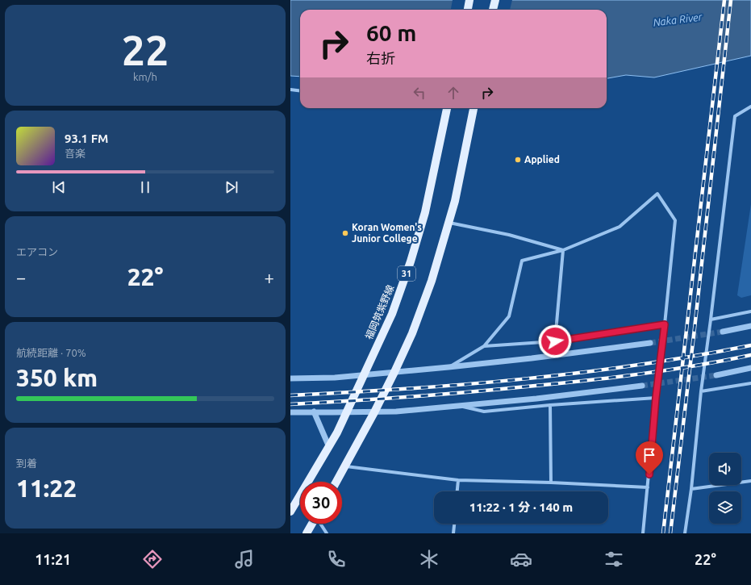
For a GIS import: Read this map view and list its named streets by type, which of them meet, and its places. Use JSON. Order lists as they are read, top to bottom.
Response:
{
  "streets": {
    "main road": ["31", "福岡筑紫野線"]
  },
  "water": ["Naka River"],
  "places": ["Applied", "Koran Women's Junior College"],
  "page": {
    "tile": [
      ["22", "km/h"],
      "エアコン",
      ["航続距離 · 70%", "350 km"],
      ["到着", "11:22"]
    ],
    "turn": ["60 m", "右折"],
    "song": ["93.1 FM", "音楽"],
    "heat": ["−", "22°", "+"],
    "limit": "30",
    "trip": "11:22 · 1 分 · 140 m",
    "tabs": ["11:21", "22°"]
  }
}
